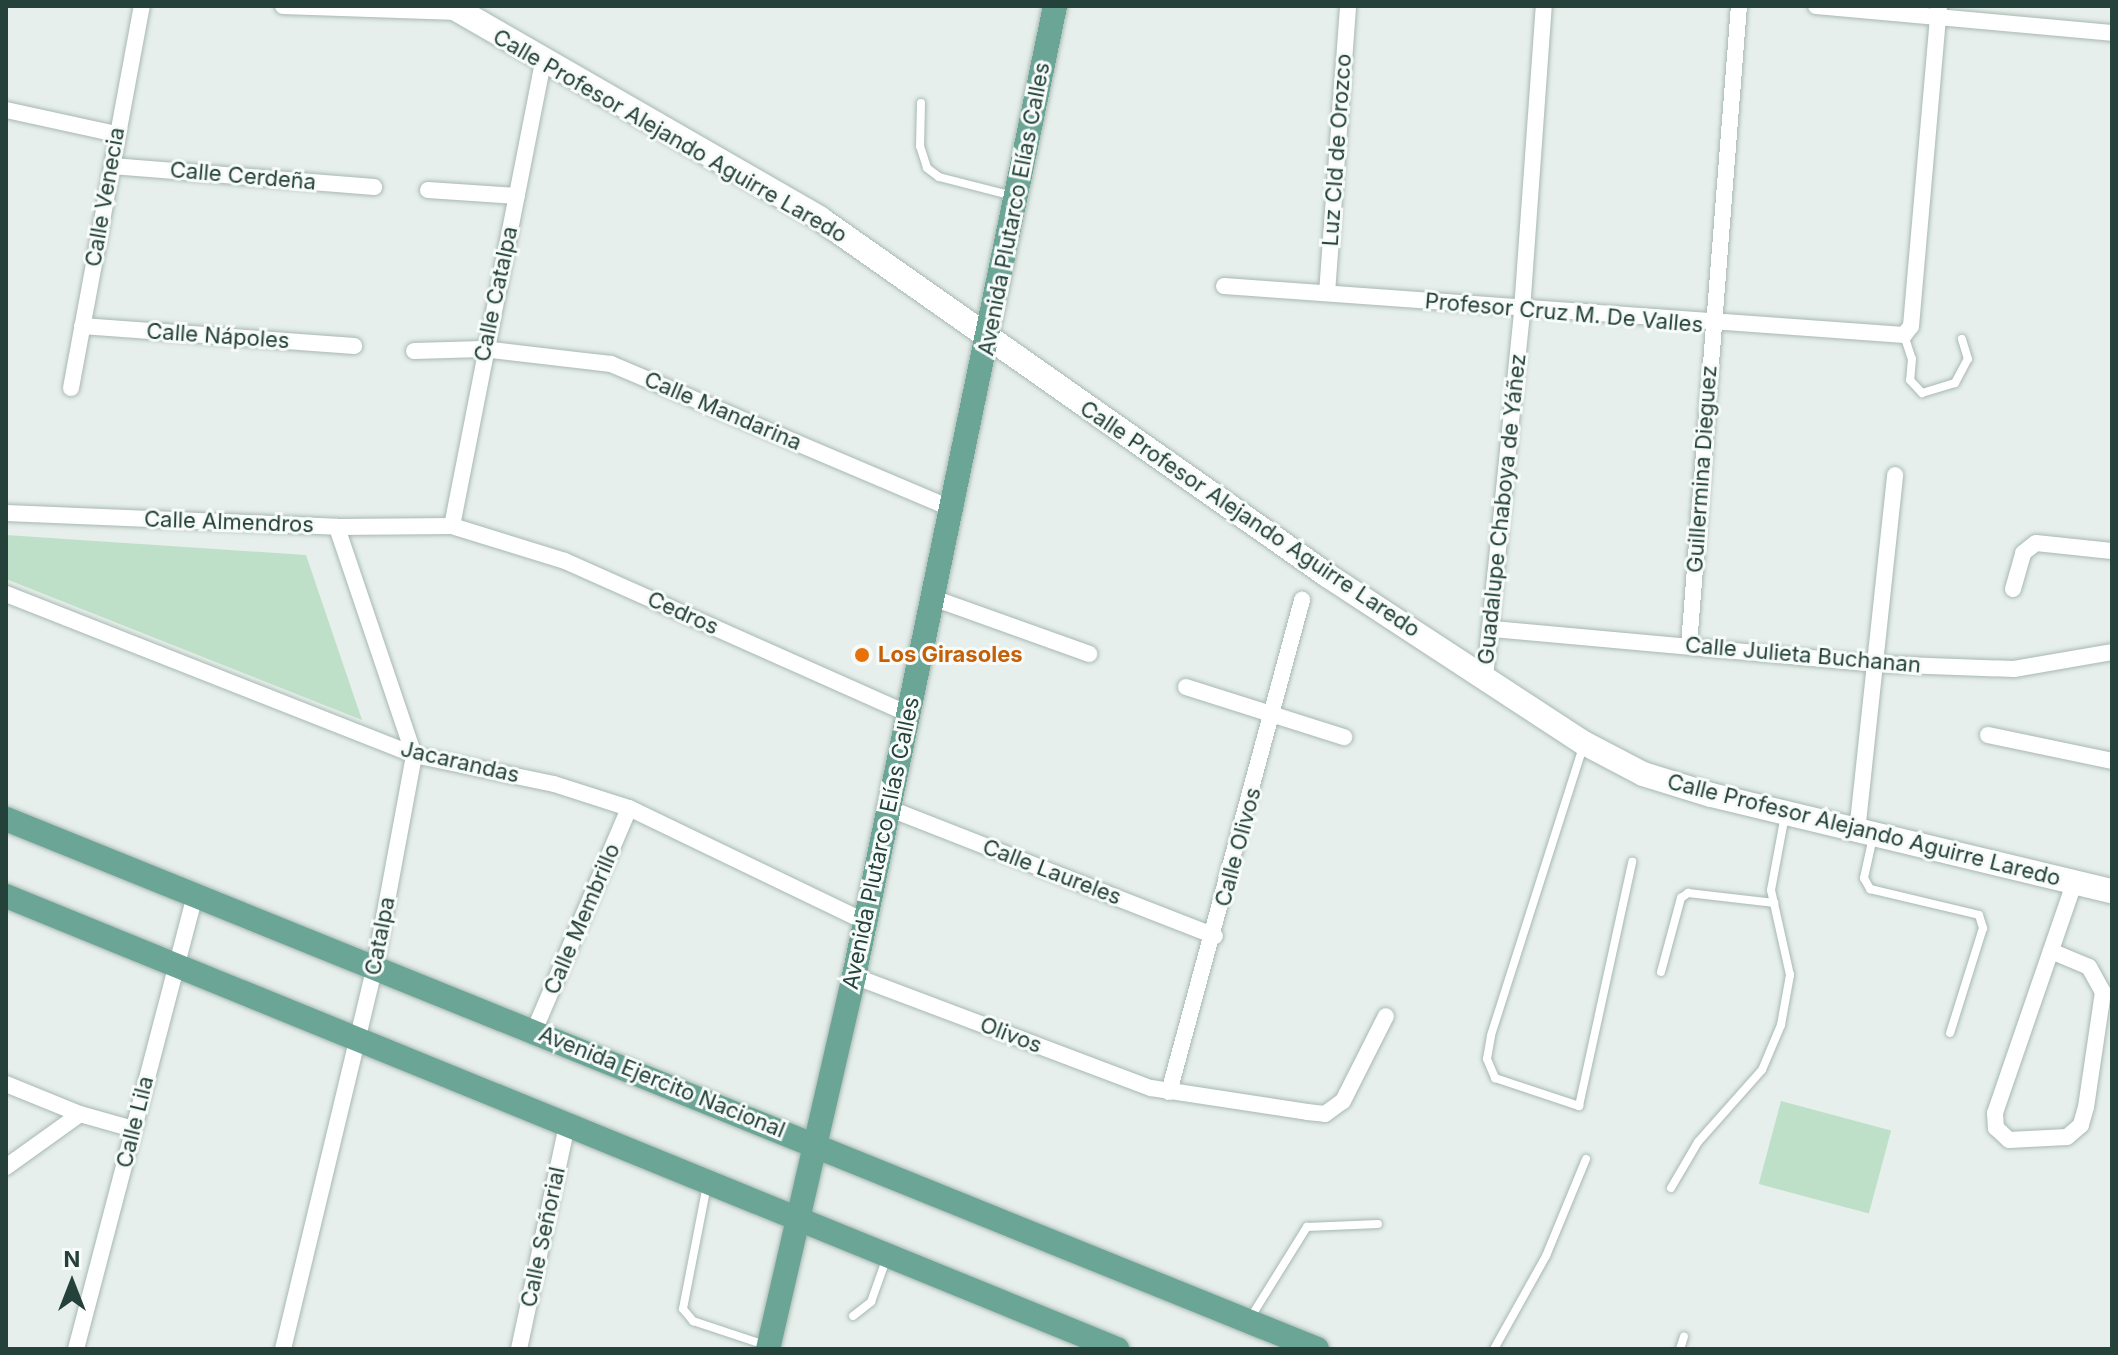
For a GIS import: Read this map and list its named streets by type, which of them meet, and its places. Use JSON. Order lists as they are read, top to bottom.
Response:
{
  "streets": {
    "main road": ["Avenida Plutarco Elías Calles", "Avenida Ejercito Nacional"],
    "street": [
      "Calle Profesor Alejando Aguirre Laredo",
      "Luz CId de Orozco",
      "Calle Cerdeña",
      "Calle Venecia",
      "Calle Catalpa",
      "Profesor Cruz M. De Valles",
      "Calle Nápoles",
      "Calle Mandarina",
      "Guillermina Dieguez",
      "Guadalupe Chaboya de Yáñez",
      "Calle Almendros",
      "Cedros",
      "Calle Julieta Buchanan",
      "Jacarandas",
      "Calle Olivos",
      "Calle Laureles",
      "Calle Membrillo",
      "Catalpa",
      "Olivos",
      "Calle Lila",
      "Calle Señorial"
    ]
  },
  "crossings": [
    ["Calle Profesor Alejando Aguirre Laredo", "Avenida Plutarco Elías Calles"],
    ["Calle Profesor Alejando Aguirre Laredo", "Calle Catalpa"],
    ["Calle Profesor Alejando Aguirre Laredo", "Guadalupe Chaboya de Yáñez"],
    ["Luz CId de Orozco", "Profesor Cruz M. De Valles"],
    ["Calle Cerdeña", "Calle Venecia"],
    ["Calle Venecia", "Calle Nápoles"],
    ["Avenida Plutarco Elías Calles", "Calle Mandarina"],
    ["Avenida Plutarco Elías Calles", "Cedros"],
    ["Avenida Plutarco Elías Calles", "Jacarandas"],
    ["Avenida Plutarco Elías Calles", "Calle Laureles"],
    ["Avenida Plutarco Elías Calles", "Olivos"],
    ["Avenida Plutarco Elías Calles", "Avenida Ejercito Nacional"],
    ["Calle Catalpa", "Calle Mandarina"],
    ["Calle Catalpa", "Calle Almendros"],
    ["Calle Catalpa", "Cedros"],
    ["Profesor Cruz M. De Valles", "Guillermina Dieguez"],
    ["Profesor Cruz M. De Valles", "Guadalupe Chaboya de Yáñez"],
    ["Guillermina Dieguez", "Calle Julieta Buchanan"],
    ["Guadalupe Chaboya de Yáñez", "Calle Julieta Buchanan"],
    ["Calle Almendros", "Cedros"],
    ["Calle Almendros", "Catalpa"],
    ["Jacarandas", "Calle Membrillo"],
    ["Jacarandas", "Catalpa"],
    ["Calle Olivos", "Calle Laureles"],
    ["Calle Olivos", "Olivos"],
    ["Calle Membrillo", "Avenida Ejercito Nacional"],
    ["Catalpa", "Avenida Ejercito Nacional"],
    ["Avenida Ejercito Nacional", "Calle Lila"]
  ],
  "places": ["Los Girasoles"],
  "north": "top"
}
